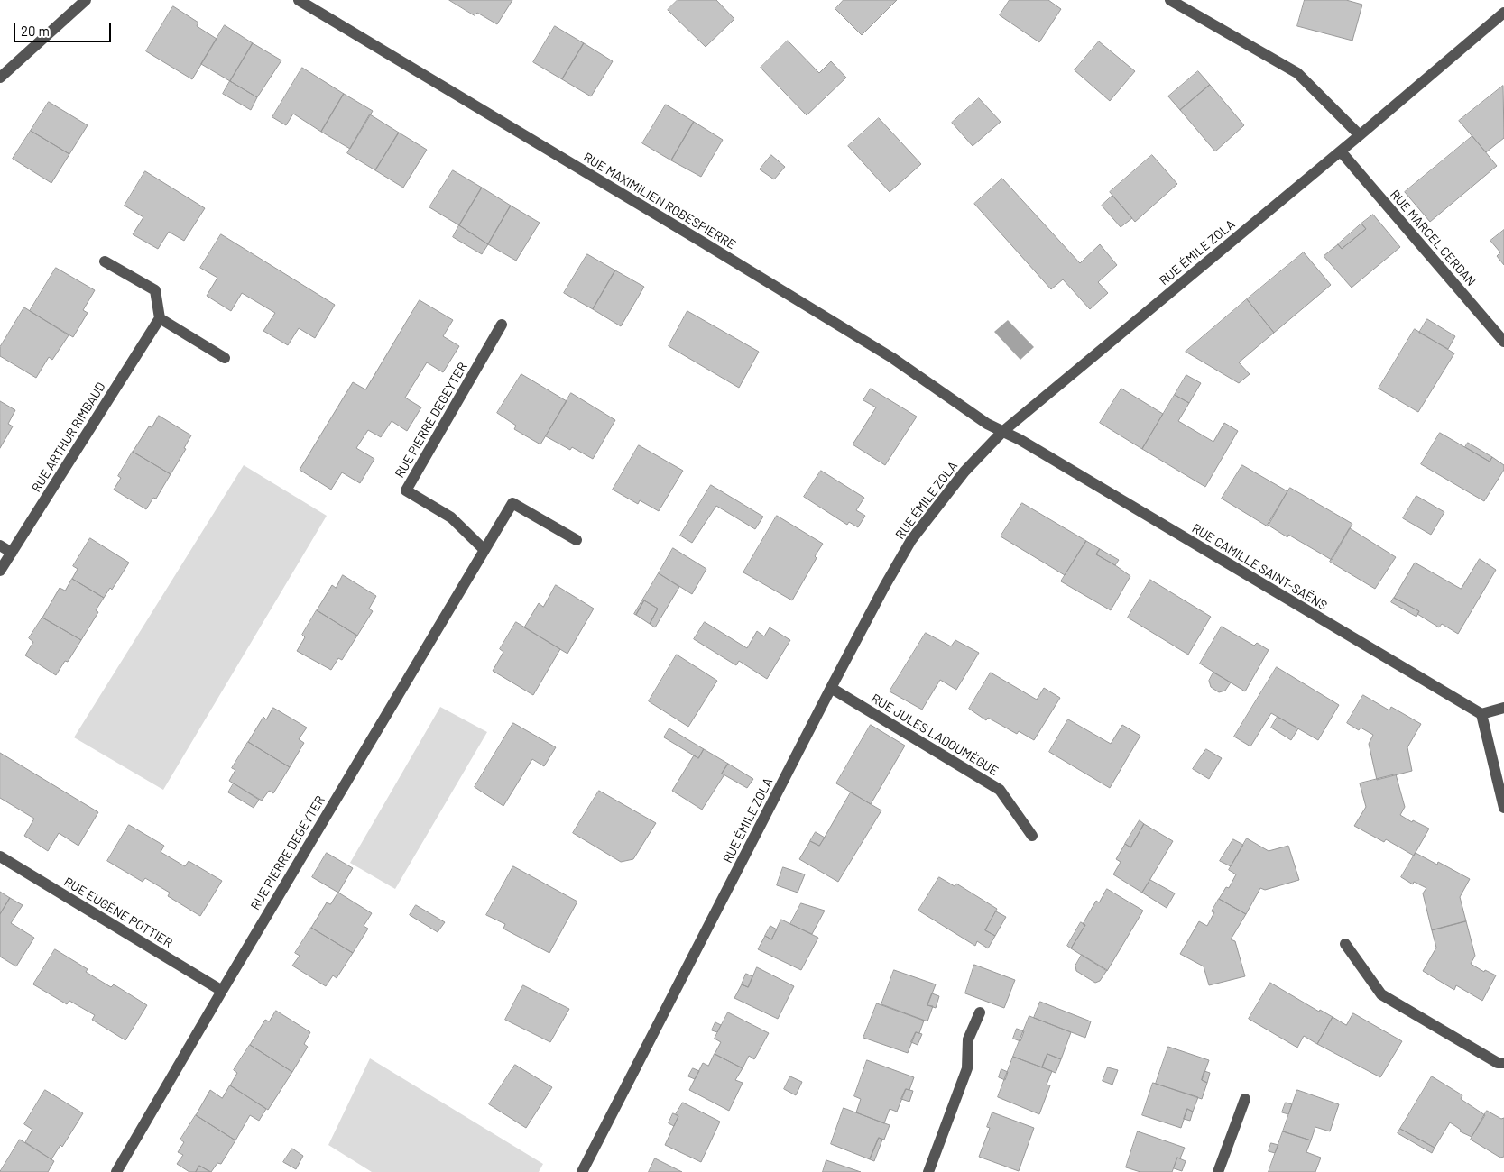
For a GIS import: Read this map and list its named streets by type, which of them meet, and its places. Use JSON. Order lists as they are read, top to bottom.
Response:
{
  "streets": {
    "street": [
      "RUE MAXIMILIEN ROBESPIERRE",
      "RUE MARCEL CERDAN",
      "RUE ÉMILE ZOLA",
      "RUE PIERRE DEGEYTER",
      "RUE ARTHUR RIMBAUD",
      "RUE CAMILLE SAINT-SAËNS",
      "RUE JULES LADOUMÈGUE",
      "RUE EUGÈNE POTTIER"
    ]
  },
  "crossings": [
    ["RUE MAXIMILIEN ROBESPIERRE", "RUE ÉMILE ZOLA"],
    ["RUE MAXIMILIEN ROBESPIERRE", "RUE CAMILLE SAINT-SAËNS"],
    ["RUE MARCEL CERDAN", "RUE ÉMILE ZOLA"],
    ["RUE ÉMILE ZOLA", "RUE CAMILLE SAINT-SAËNS"],
    ["RUE ÉMILE ZOLA", "RUE JULES LADOUMÈGUE"],
    ["RUE PIERRE DEGEYTER", "RUE EUGÈNE POTTIER"]
  ],
  "scale_bar": "20 m"
}
